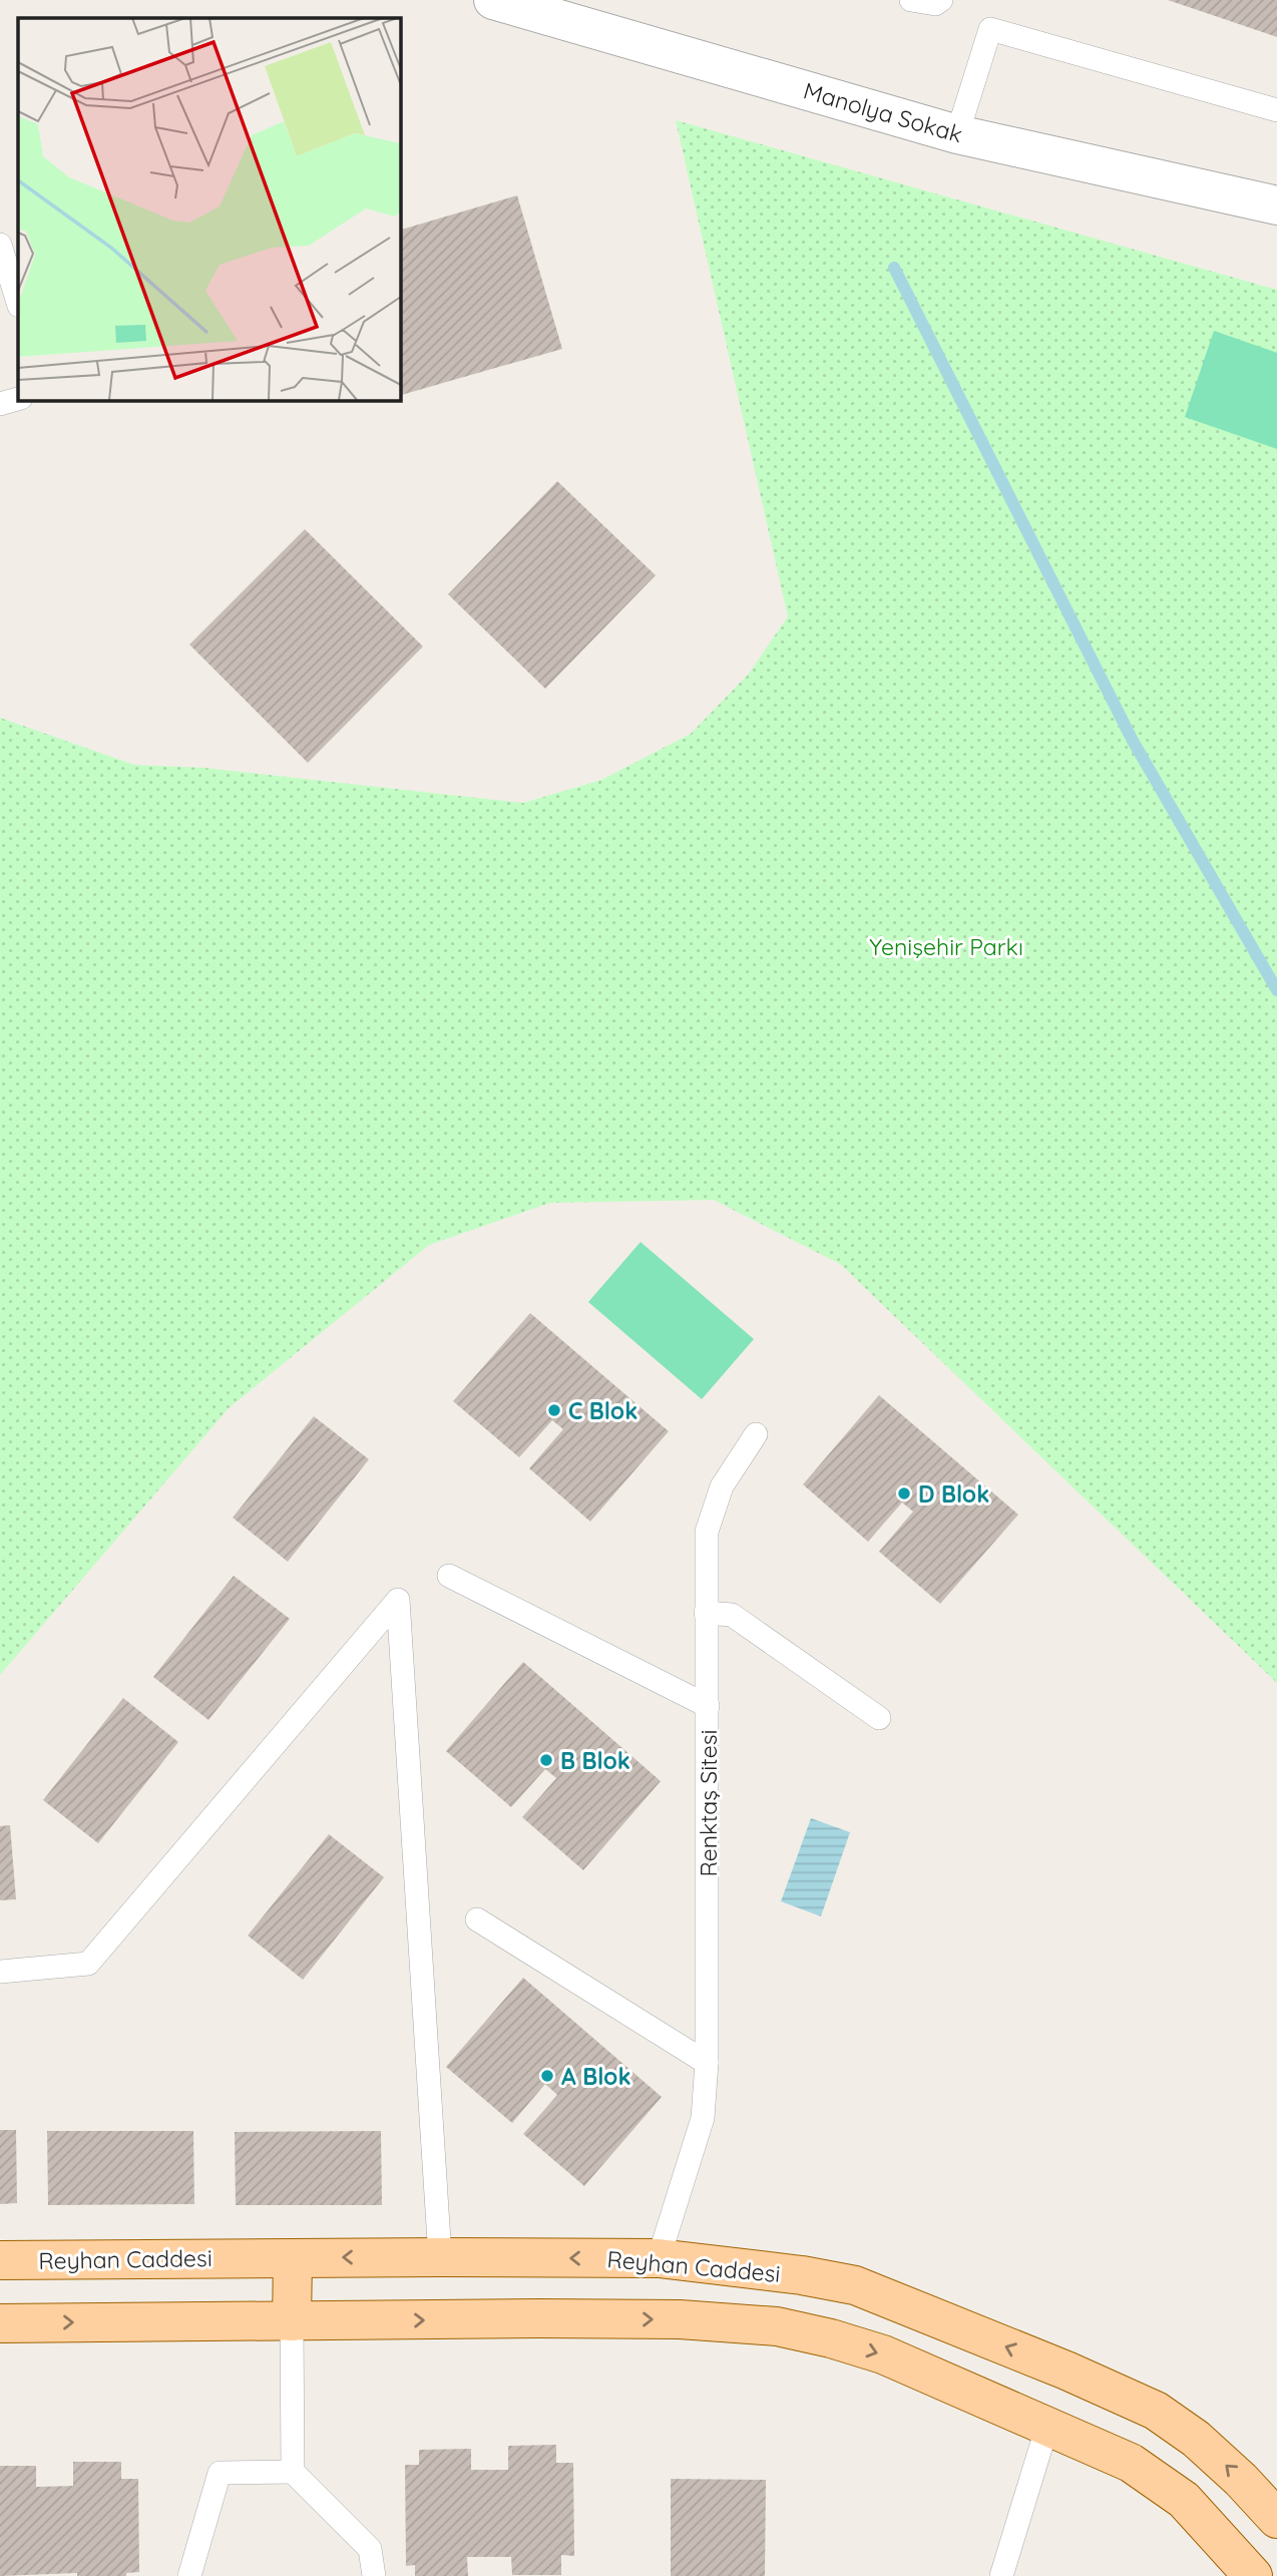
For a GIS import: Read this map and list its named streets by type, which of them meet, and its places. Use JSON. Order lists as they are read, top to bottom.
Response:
{
  "streets": {
    "main road": ["Reyhan Caddesi"],
    "street": ["Manolya Sokak"],
    "lane": ["Renktaş Sitesi"]
  },
  "crossings": [
    ["Renktaş Sitesi", "Reyhan Caddesi"]
  ],
  "parks": ["Yenişehir Parkı"],
  "places": [
    "C Blok",
    "D Blok",
    "B Blok",
    "A Blok"
  ]
}
